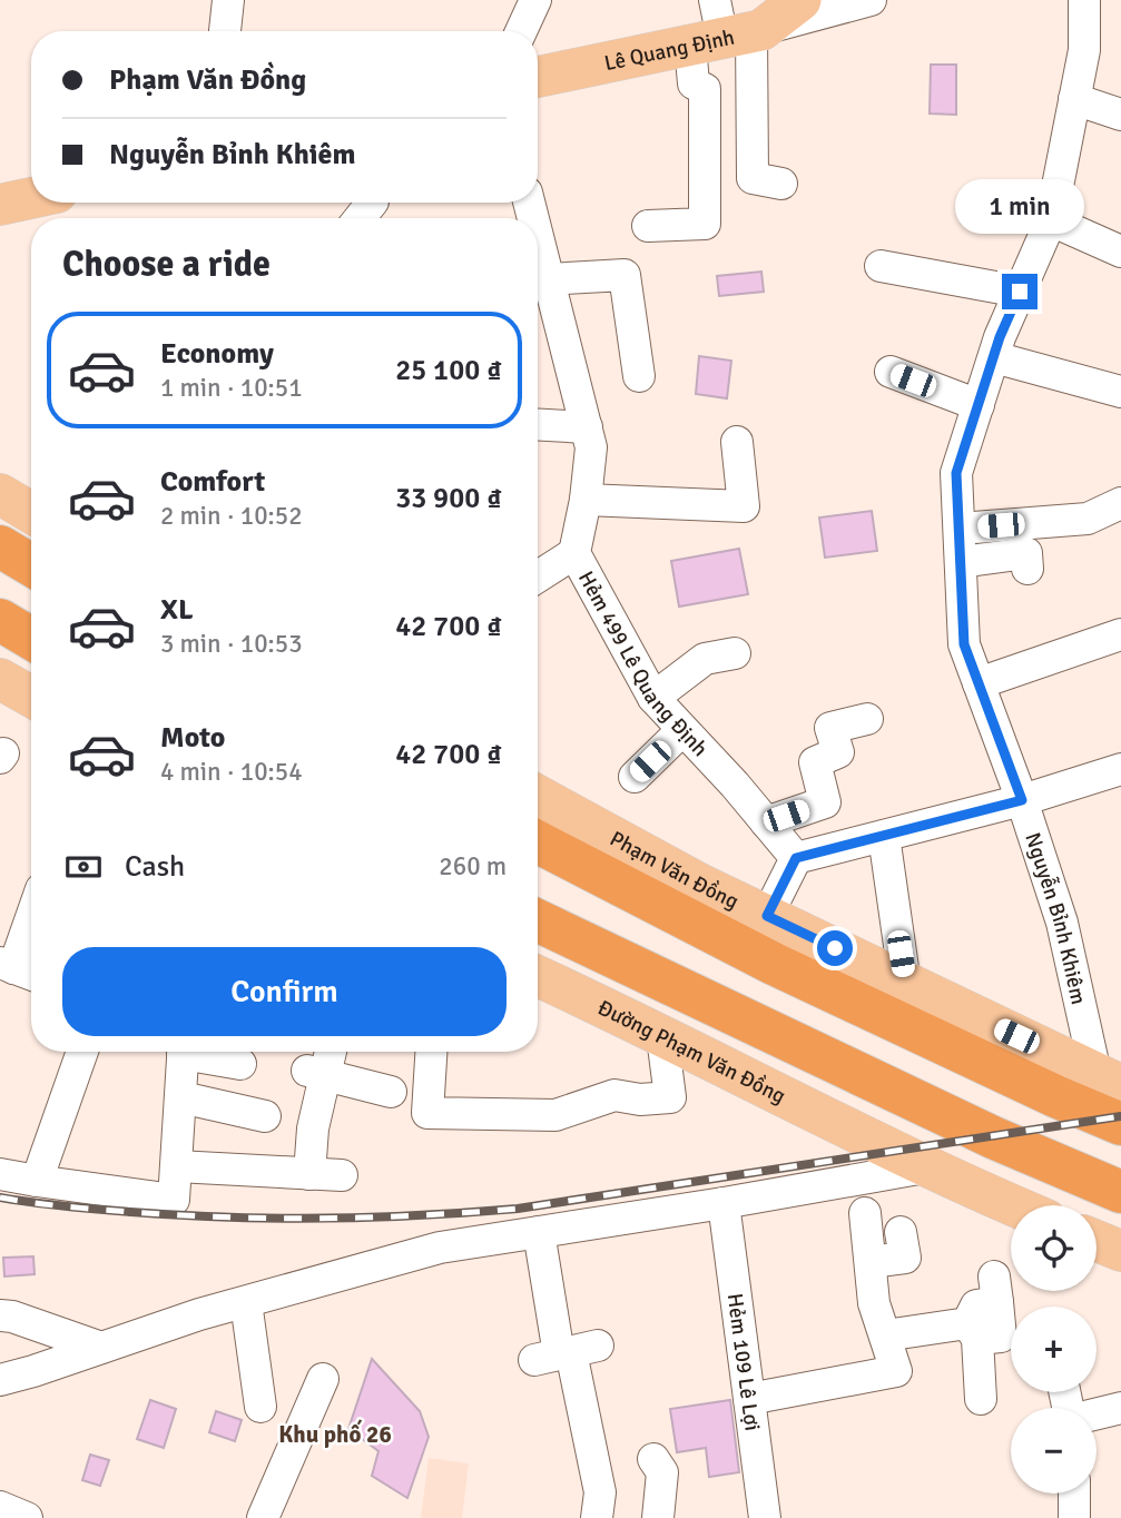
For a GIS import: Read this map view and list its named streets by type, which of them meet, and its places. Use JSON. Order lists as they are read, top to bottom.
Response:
{
  "streets": {
    "highway": ["Phạm Văn Đồng"],
    "main road": ["Lê Quang Định", "Đường Phạm Văn Đồng"],
    "street": ["Hẻm 499 Lê Quang Định", "Nguyễn Bỉnh Khiêm", "Hẻm 109 Lê Lợi"]
  },
  "crossings": [
    ["Phạm Văn Đồng", "Nguyễn Bỉnh Khiêm"]
  ],
  "districts": ["Khu phố 26"],
  "page": {
    "banner": ["Phạm Văn Đồng", "Nguyễn Bỉnh Khiêm"],
    "bubble": "1 min",
    "heading": "Choose a ride",
    "list": [
      {
        "name": "Economy",
        "note": "1 min · 10:51",
        "value": "25 100 ₫"
      },
      {
        "name": "Comfort",
        "note": "2 min · 10:52",
        "value": "33 900 ₫"
      },
      {
        "name": "XL",
        "note": "3 min · 10:53",
        "value": "42 700 ₫"
      },
      {
        "name": "Moto",
        "note": "4 min · 10:54",
        "value": "42 700 ₫"
      }
    ],
    "pay": ["Cash", "260 m"],
    "buttons": "Confirm",
    "map_buttons": ["+", "−"]
  }
}
